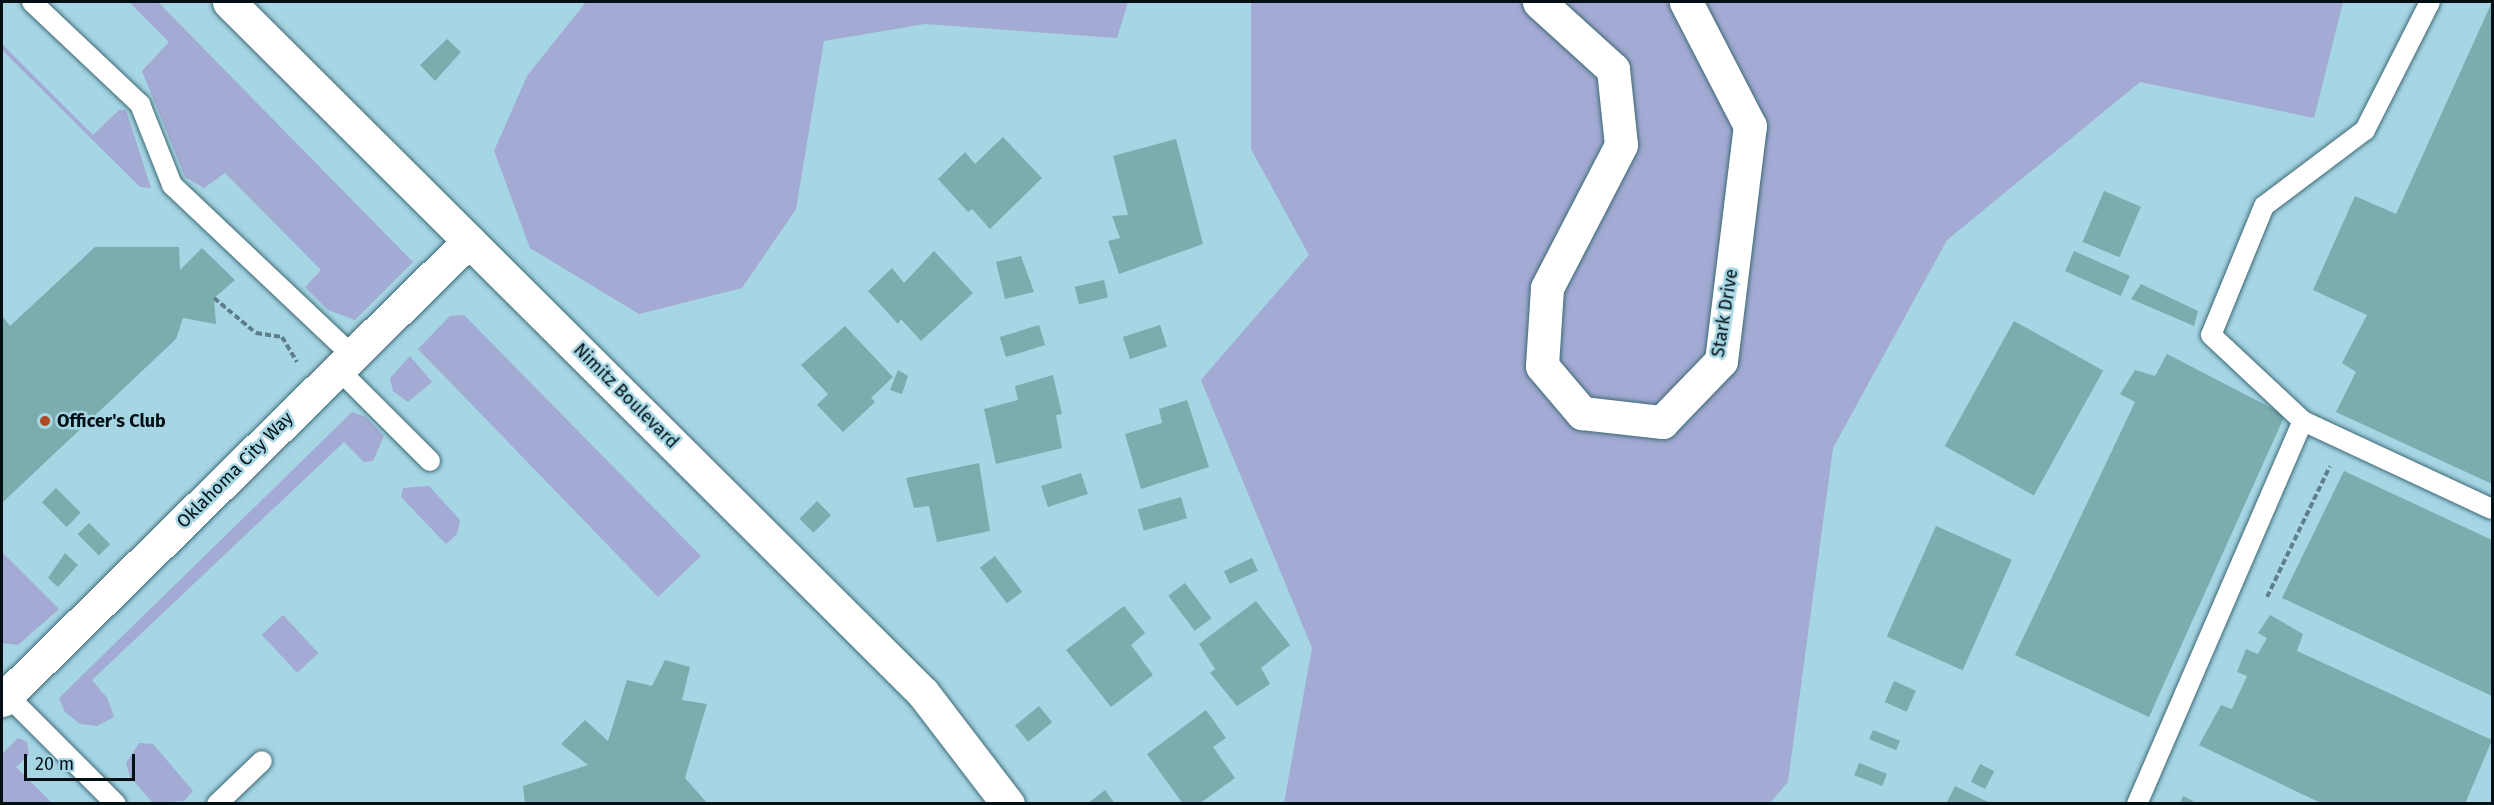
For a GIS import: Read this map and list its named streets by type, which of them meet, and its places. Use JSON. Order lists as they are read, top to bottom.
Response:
{
  "streets": {
    "street": ["Stark Drive", "Nimitz Boulevard", "Oklahoma City Way"]
  },
  "crossings": [
    ["Nimitz Boulevard", "Oklahoma City Way"]
  ],
  "places": ["Officer's Club"],
  "scale_bar": "20 m"
}
